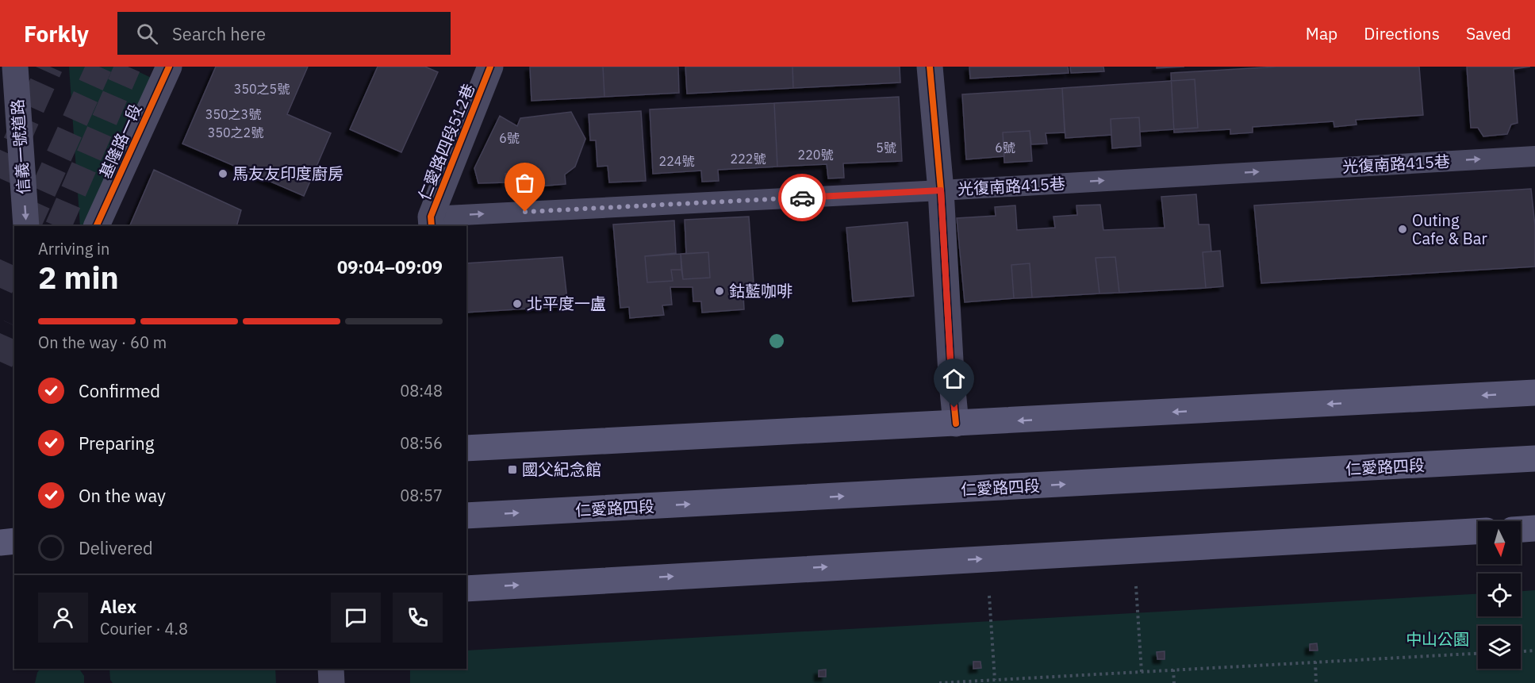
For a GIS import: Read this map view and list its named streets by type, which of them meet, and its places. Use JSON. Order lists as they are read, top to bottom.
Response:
{
  "streets": {
    "main road": ["仁愛路四段"],
    "street": ["基隆路一段", "仁愛路四段512巷", "信義一號道路"],
    "lane": ["光復南路415巷"]
  },
  "crossings": [
    ["仁愛路四段512巷", "光復南路415巷"]
  ],
  "one_way": ["信義一號道路", "光復南路415巷"],
  "parks": ["中山公園"],
  "places": {
    "other": [
      "馬友友印度廚房",
      "Outing Cafe & Bar",
      "鈷藍咖啡",
      "北平度一盧"
    ],
    "transit": ["國父紀念館"]
  },
  "house_numbers": [
    "350之5號",
    "350之3號",
    "350之2號",
    "6號",
    "5號",
    "6號",
    "220號",
    "222號",
    "224號"
  ],
  "north": "bottom",
  "page": {
    "header": "Forkly",
    "search": "Search here",
    "nav": ["Map", "Directions", "Saved"],
    "heading": ["2 min", "Arriving in", "09:04–09:09"],
    "panel": ["Alex", "Courier · 4.8"],
    "bar": "On the way · 60 m",
    "list": [
      ["Confirmed", "08:48"],
      ["Preparing", "08:56"],
      ["On the way", "08:57"],
      "Delivered"
    ]
  }
}
